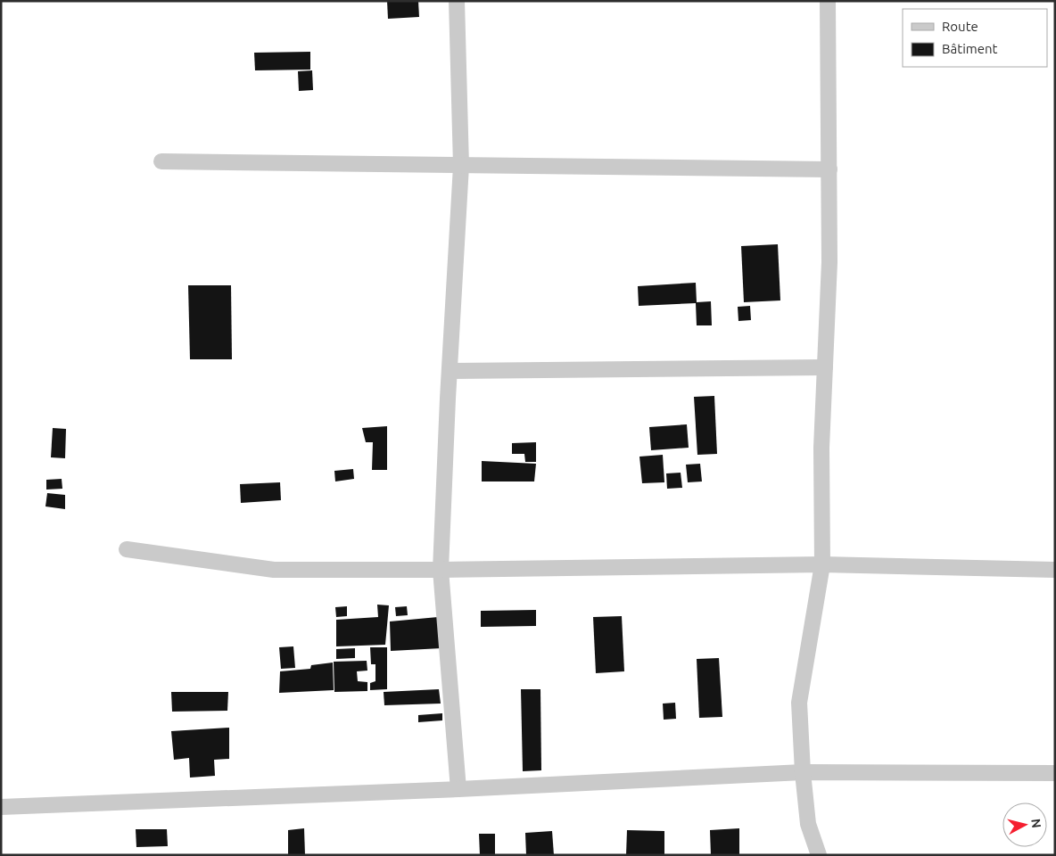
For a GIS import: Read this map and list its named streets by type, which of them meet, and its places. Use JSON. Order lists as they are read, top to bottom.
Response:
{
  "legend": ["Route", "Bâtiment"],
  "north": "right"
}
